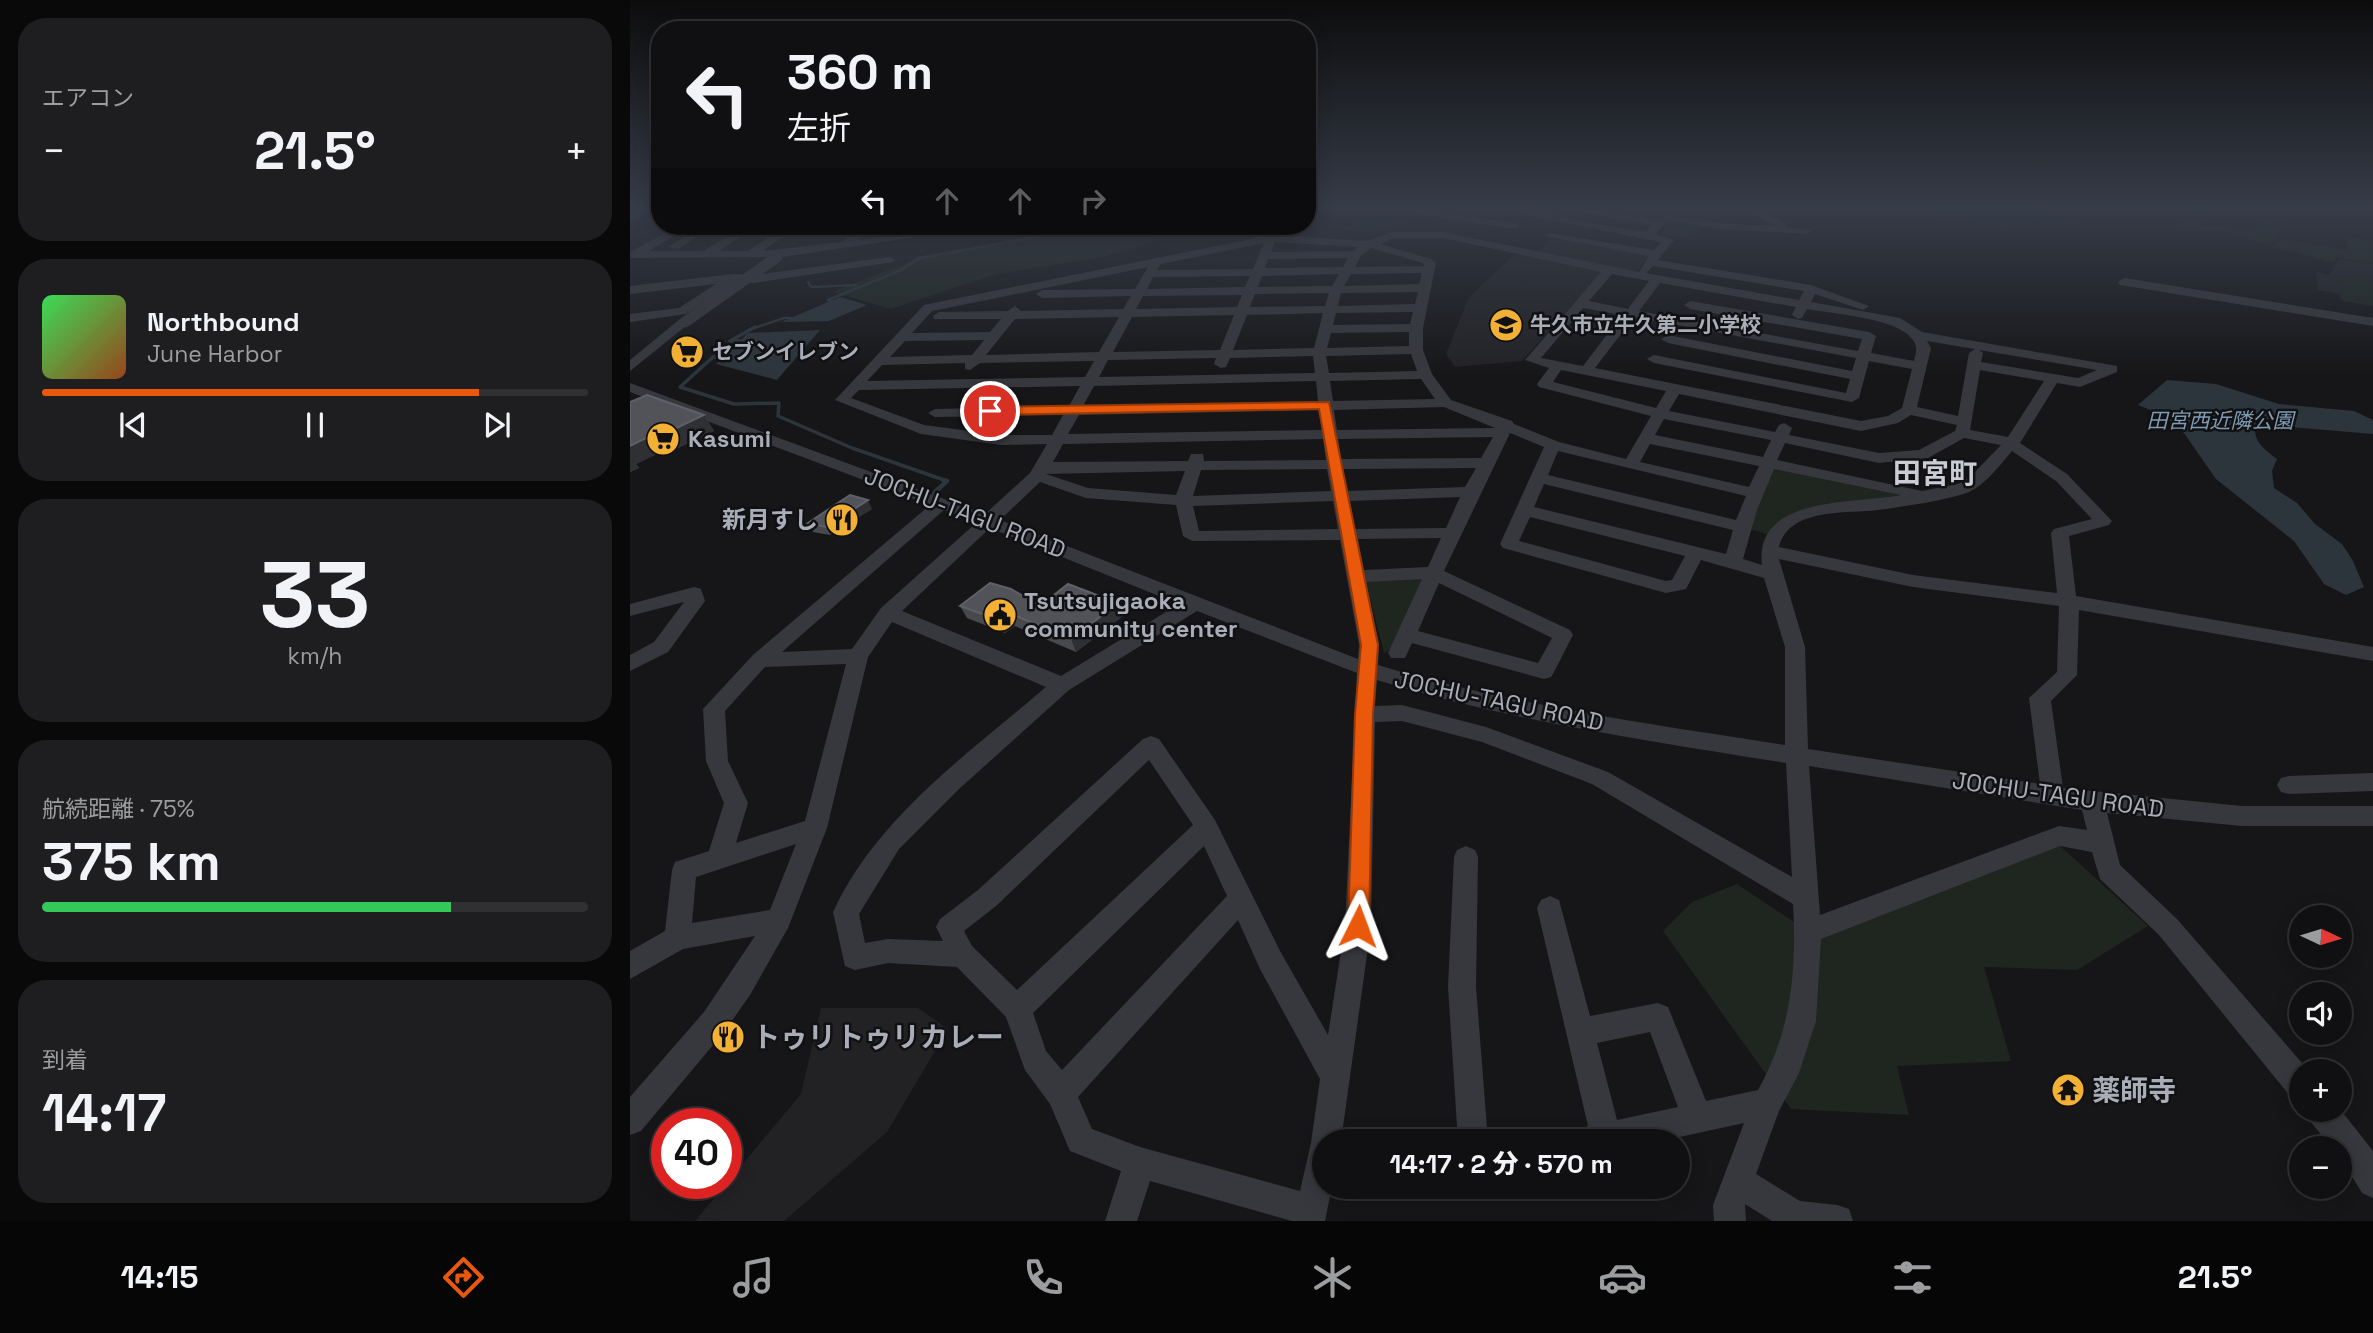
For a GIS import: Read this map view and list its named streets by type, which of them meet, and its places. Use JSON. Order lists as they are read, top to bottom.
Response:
{
  "streets": {
    "street": ["JOCHU-TAGU ROAD"]
  },
  "districts": ["田宮町"],
  "water": ["田宮西近隣公園"],
  "places": {
    "school or university": ["牛久市立牛久第二小学校"],
    "supermarket": ["セブンイレブン", "Kasumi"],
    "restaurant": ["新月すし", "トゥリトゥリカレー"],
    "public building": ["Tsutsujigaoka community center"],
    "temple": ["薬師寺"]
  },
  "north": "right",
  "page": {
    "tile": [
      "エアコン",
      ["33", "km/h"],
      ["航続距離 · 75%", "375 km"],
      ["到着", "14:17"]
    ],
    "turn": ["360 m", "左折"],
    "heat": ["−", "21.5°", "+"],
    "song": ["Northbound", "June Harbor"],
    "map_buttons": ["+", "−"],
    "limit": "40",
    "trip": "14:17 · 2 分 · 570 m",
    "tabs": ["14:15", "21.5°"]
  }
}
